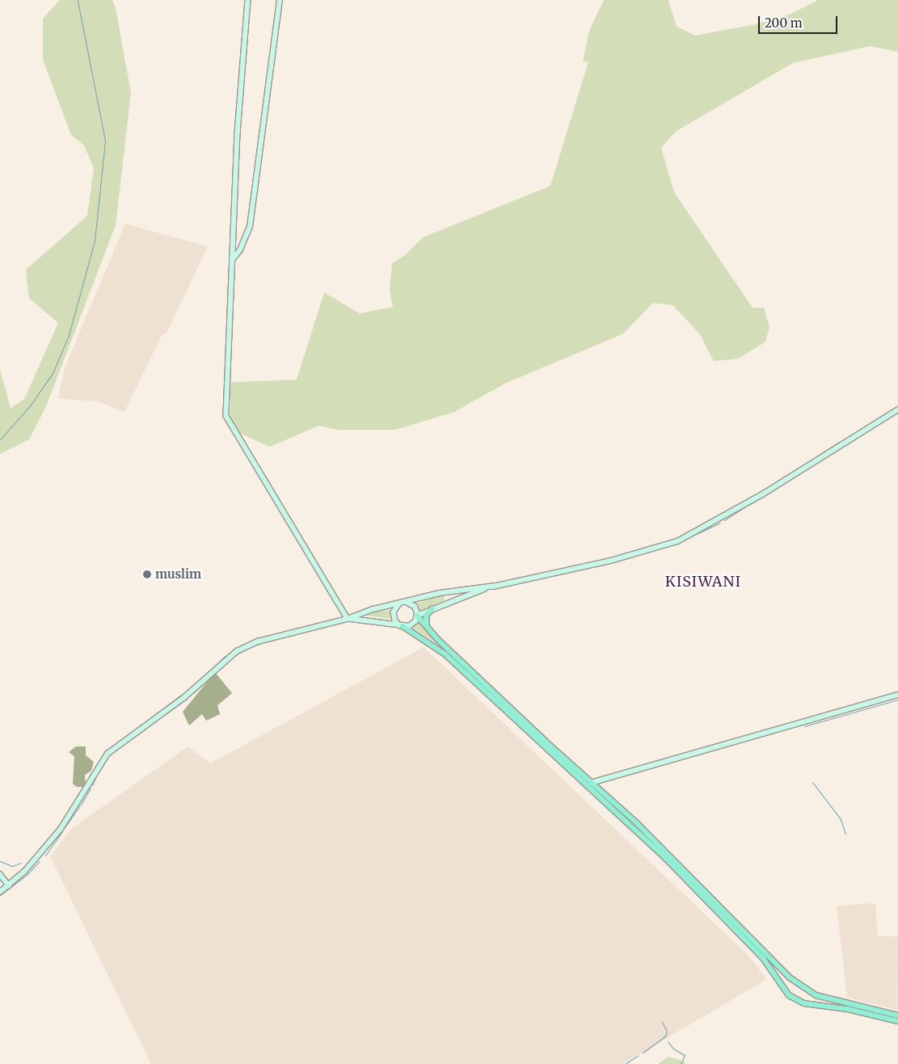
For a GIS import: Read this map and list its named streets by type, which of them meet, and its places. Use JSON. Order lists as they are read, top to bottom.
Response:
{
  "districts": ["KISIWANI"],
  "places": ["muslim"],
  "scale_bar": "200 m"
}
